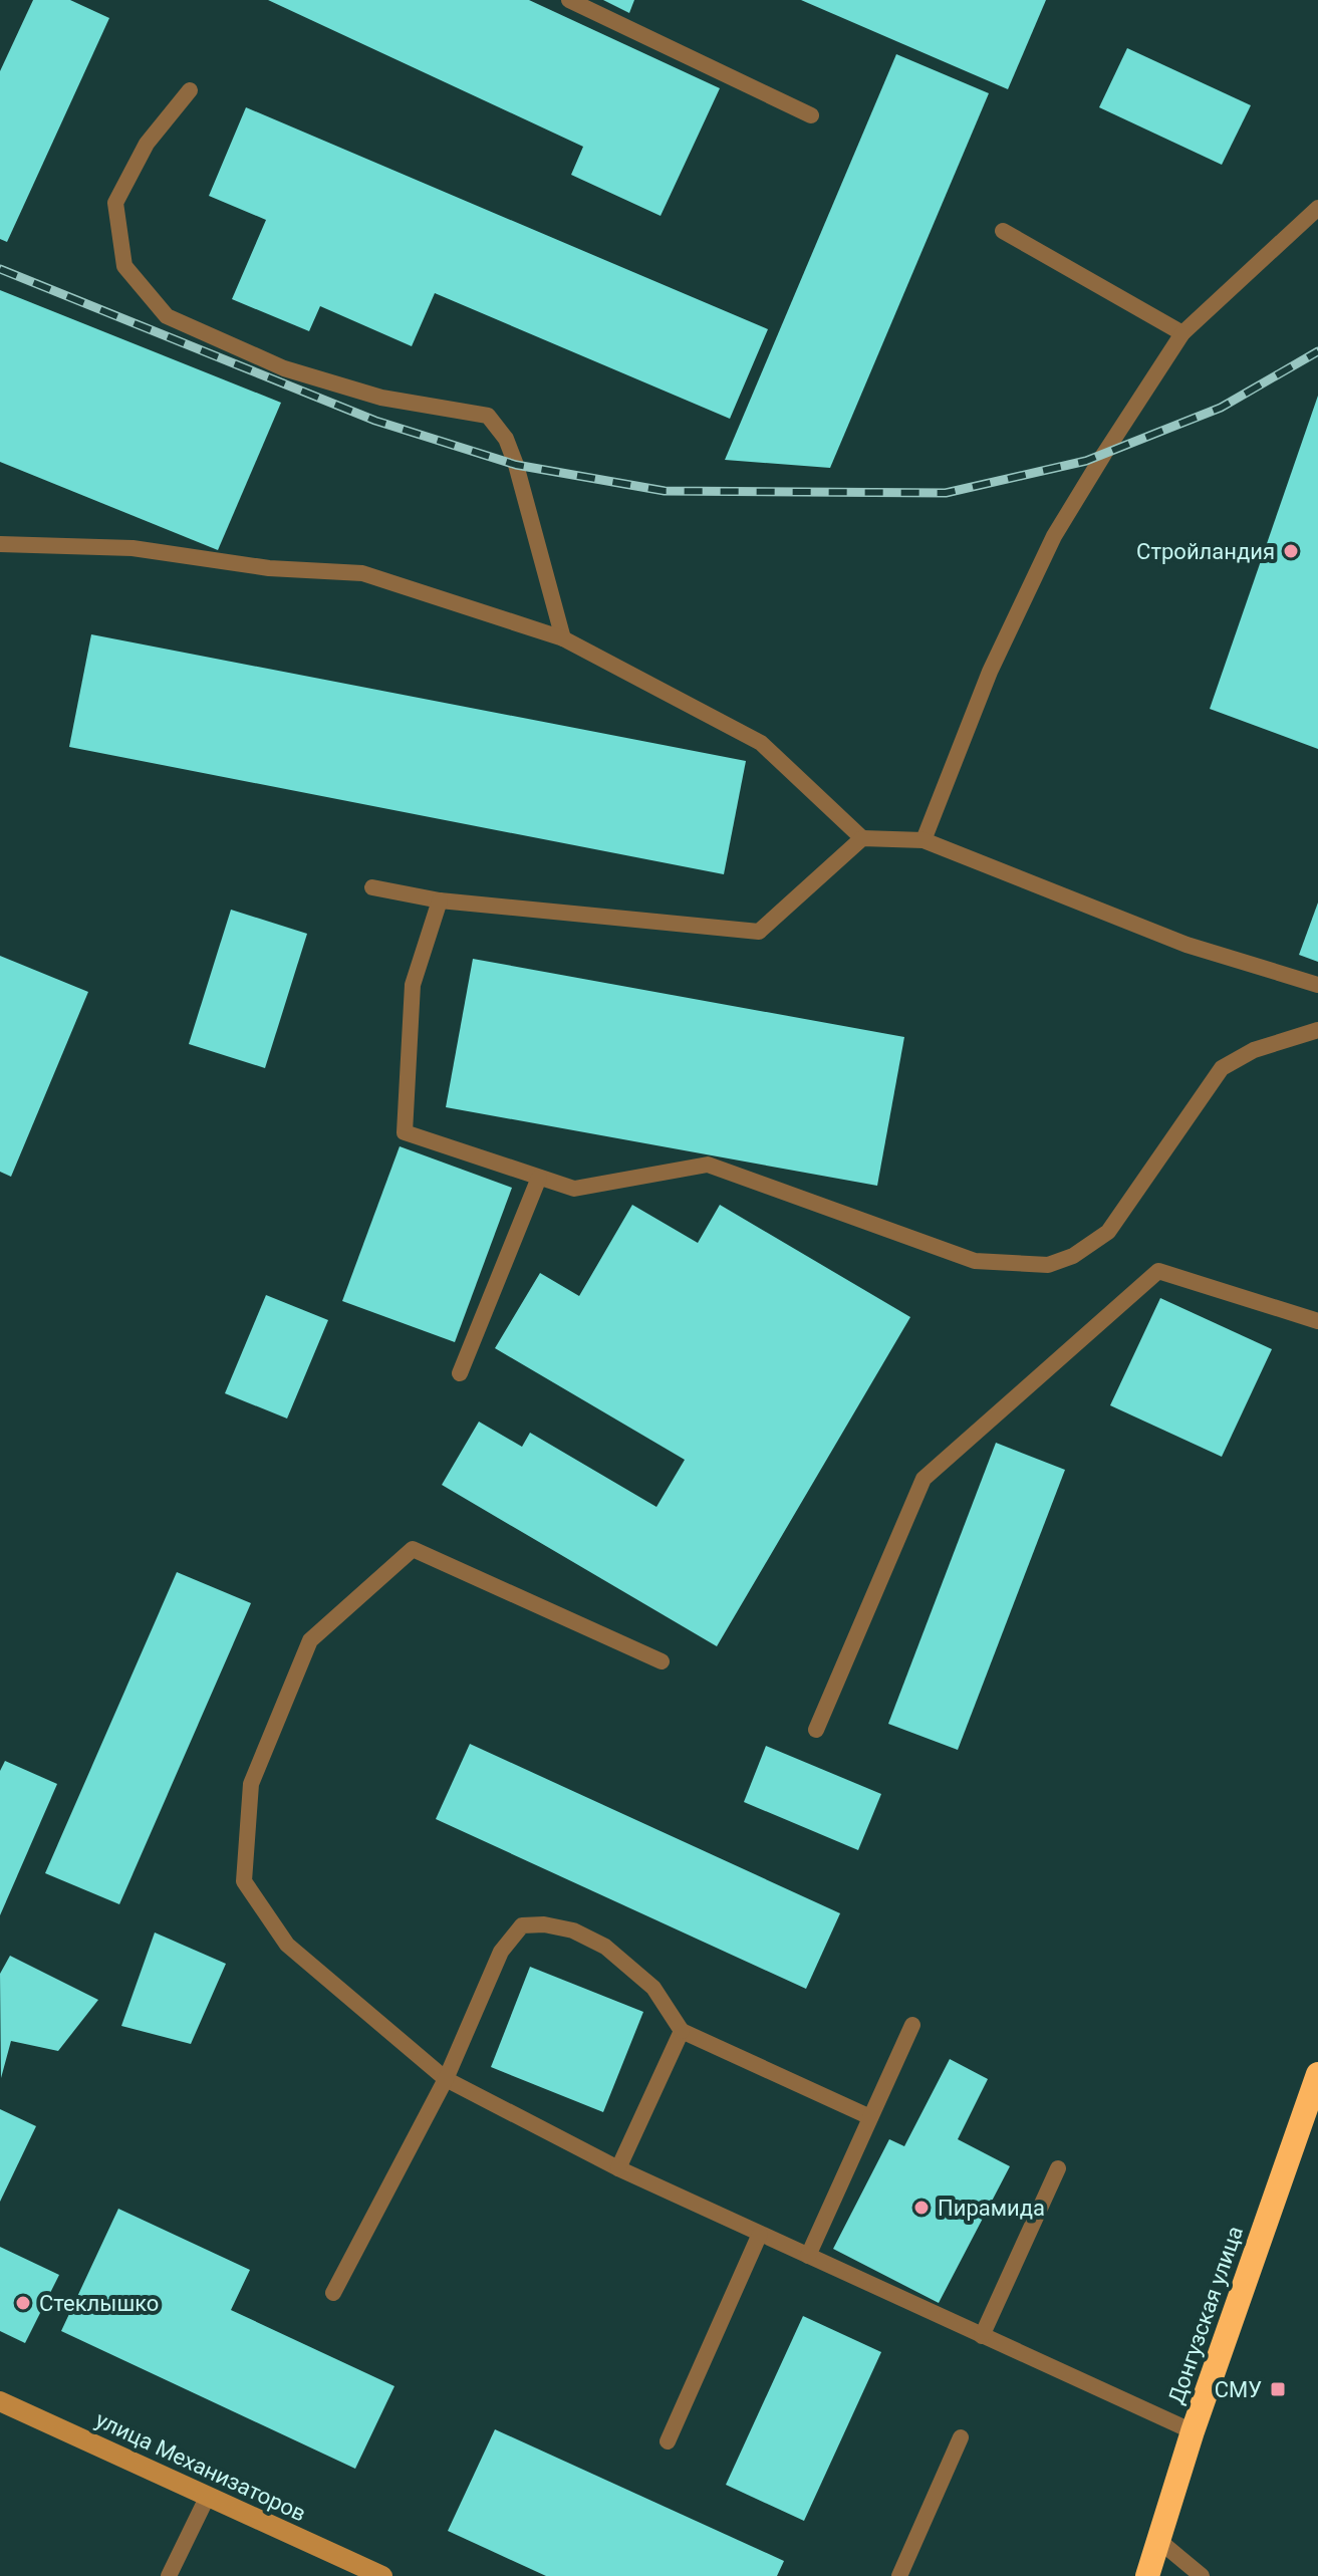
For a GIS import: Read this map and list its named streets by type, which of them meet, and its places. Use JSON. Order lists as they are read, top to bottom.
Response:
{
  "streets": {
    "highway": ["Донгузская улица"],
    "street": ["улица Механизаторов"]
  },
  "places": {
    "other": ["Стройландия", "Пирамида", "Стеклышко"],
    "transit": ["СМУ"]
  }
}
